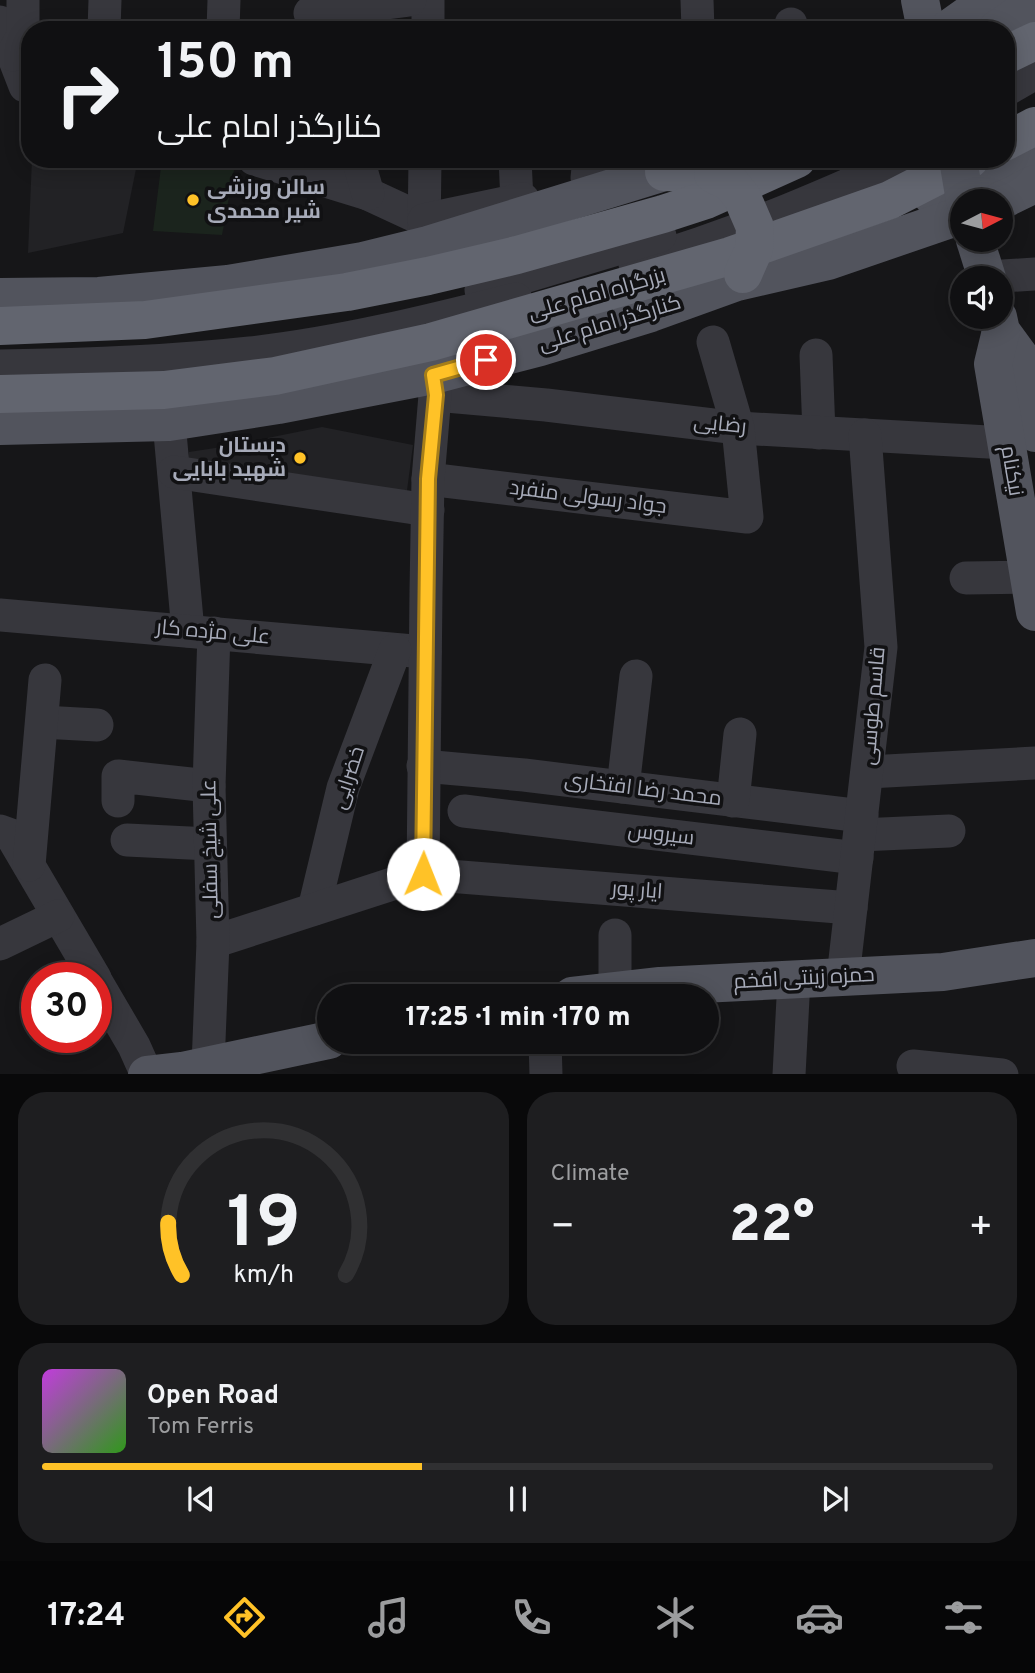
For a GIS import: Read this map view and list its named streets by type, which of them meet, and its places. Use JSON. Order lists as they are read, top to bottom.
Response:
{
  "streets": {
    "highway": ["بزرگراه امام علی"],
    "main road": ["کنارگذر امام علی", "نیکنام", "حمزه زینتی افخم"],
    "street": [
      "رضایی",
      "جواد رسولی منفرد",
      "علی مژده کار",
      "قاسم طوسی",
      "خضرایی",
      "محمد رضا افتخاری",
      "سیروس",
      "علی شیخ سفلی",
      "ایار پور"
    ]
  },
  "crossings": [
    ["کنارگذر امام علی", "رضایی"],
    ["کنارگذر امام علی", "علی شیخ سفلی"],
    ["رضایی", "نیکنام"],
    ["رضایی", "جواد رسولی منفرد"],
    ["رضایی", "قاسم طوسی"],
    ["جواد رسولی منفرد", "علی شیخ سفلی"],
    ["علی مژده کار", "خضرایی"],
    ["علی مژده کار", "علی شیخ سفلی"],
    ["قاسم طوسی", "محمد رضا افتخاری"],
    ["قاسم طوسی", "سیروس"],
    ["قاسم طوسی", "ایار پور"],
    ["قاسم طوسی", "حمزه زینتی افخم"],
    ["محمد رضا افتخاری", "سیروس"]
  ],
  "places": ["سالن ورزشی شیر محمدی", "دبستان شهید بابایی"],
  "north": "right",
  "page": {
    "turn": ["150 m", "کنارگذر امام علی"],
    "limit": "30",
    "trip": "17:25 · 1 min · 170 m",
    "tile": "Climate",
    "heat": ["−", "22°", "+"],
    "song": ["Open Road", "Tom Ferris"],
    "tabs": "17:24",
    "gauge": ["19", "km/h"]
  }
}
